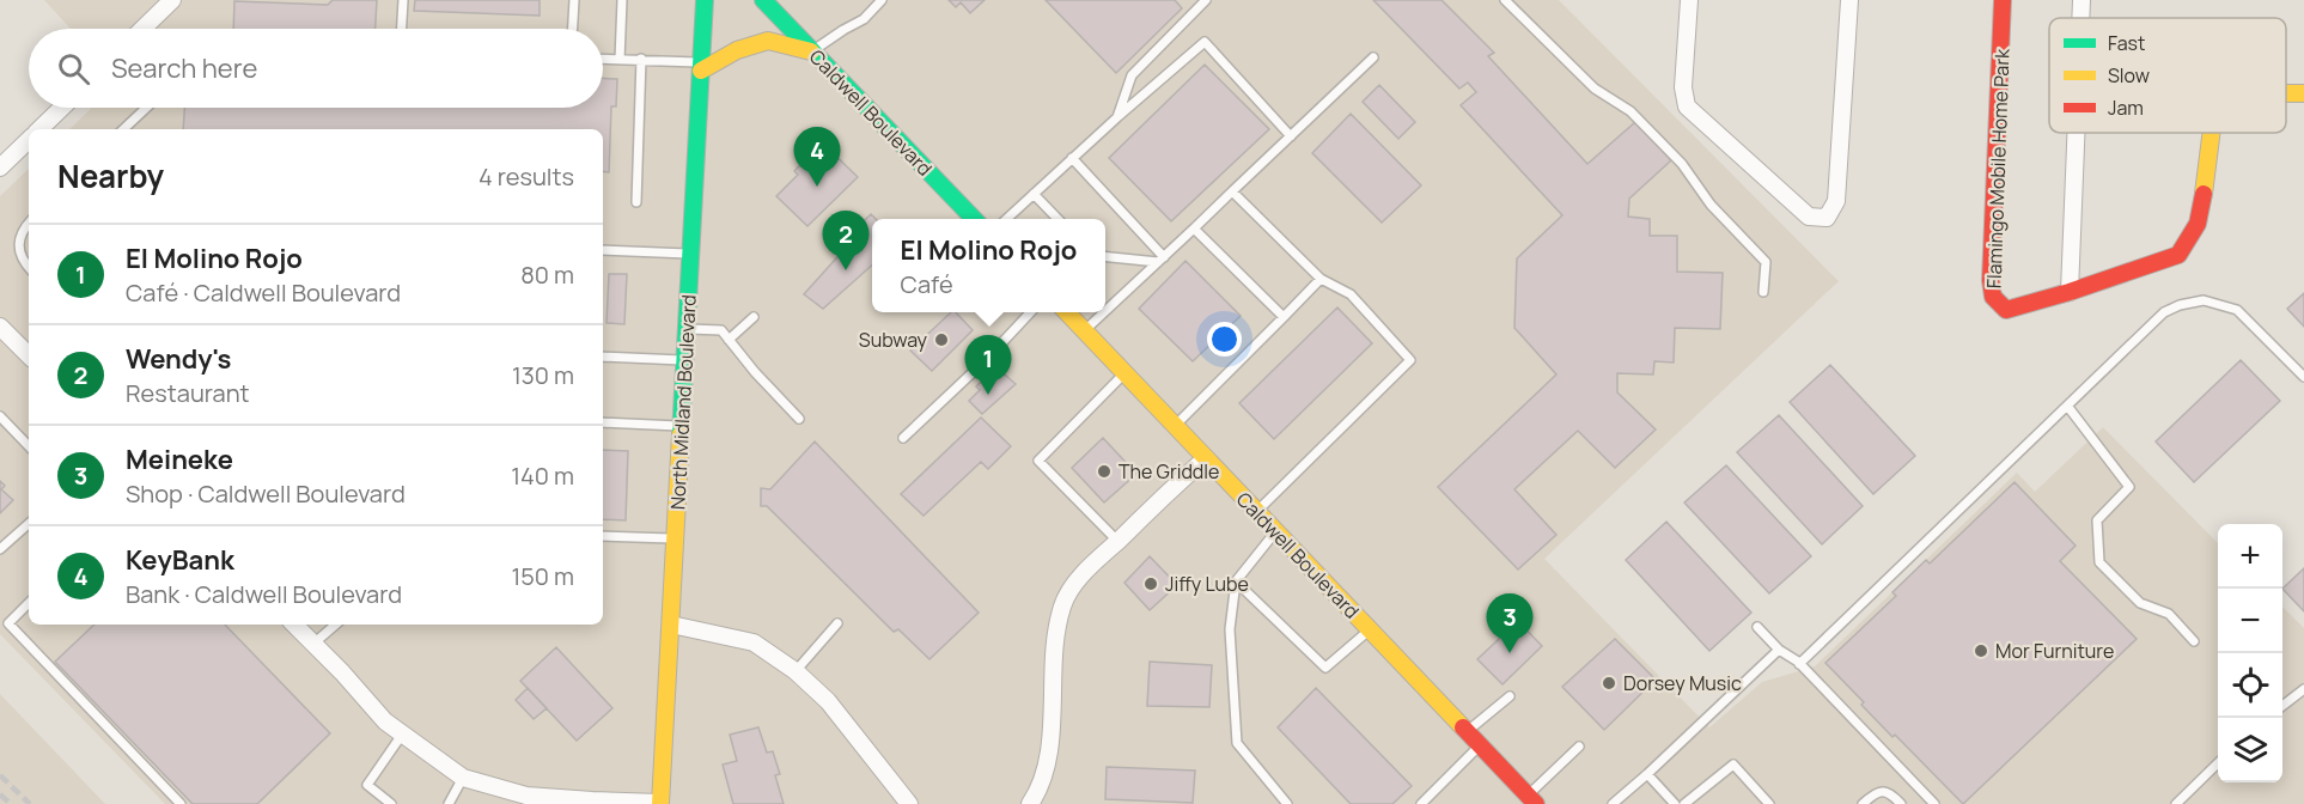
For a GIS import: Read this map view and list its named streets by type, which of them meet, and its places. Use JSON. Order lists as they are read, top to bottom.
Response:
{
  "streets": {
    "street": ["Caldwell Boulevard", "Flamingo Mobile Home Park", "North Midland Boulevard"]
  },
  "places": [
    "Subway",
    "The Griddle",
    "Jiffy Lube",
    "Mor Furniture",
    "Dorsey Music"
  ],
  "legend": ["Fast", "Slow", "Jam"],
  "page": {
    "search": "Search here",
    "pins": [
      "4",
      "2",
      "1",
      "3"
    ],
    "heading": ["Nearby", "4 results"],
    "popup": ["El Molino Rojo", "Café"],
    "list": [
      {
        "mark": "1",
        "name": "El Molino Rojo",
        "note": "Café · Caldwell Boulevard",
        "value": "80 m"
      },
      {
        "mark": "2",
        "name": "Wendy's",
        "note": "Restaurant",
        "value": "130 m"
      },
      {
        "mark": "3",
        "name": "Meineke",
        "note": "Shop · Caldwell Boulevard",
        "value": "140 m"
      },
      {
        "mark": "4",
        "name": "KeyBank",
        "note": "Bank · Caldwell Boulevard",
        "value": "150 m"
      }
    ],
    "map_buttons": ["+", "−"]
  }
}
